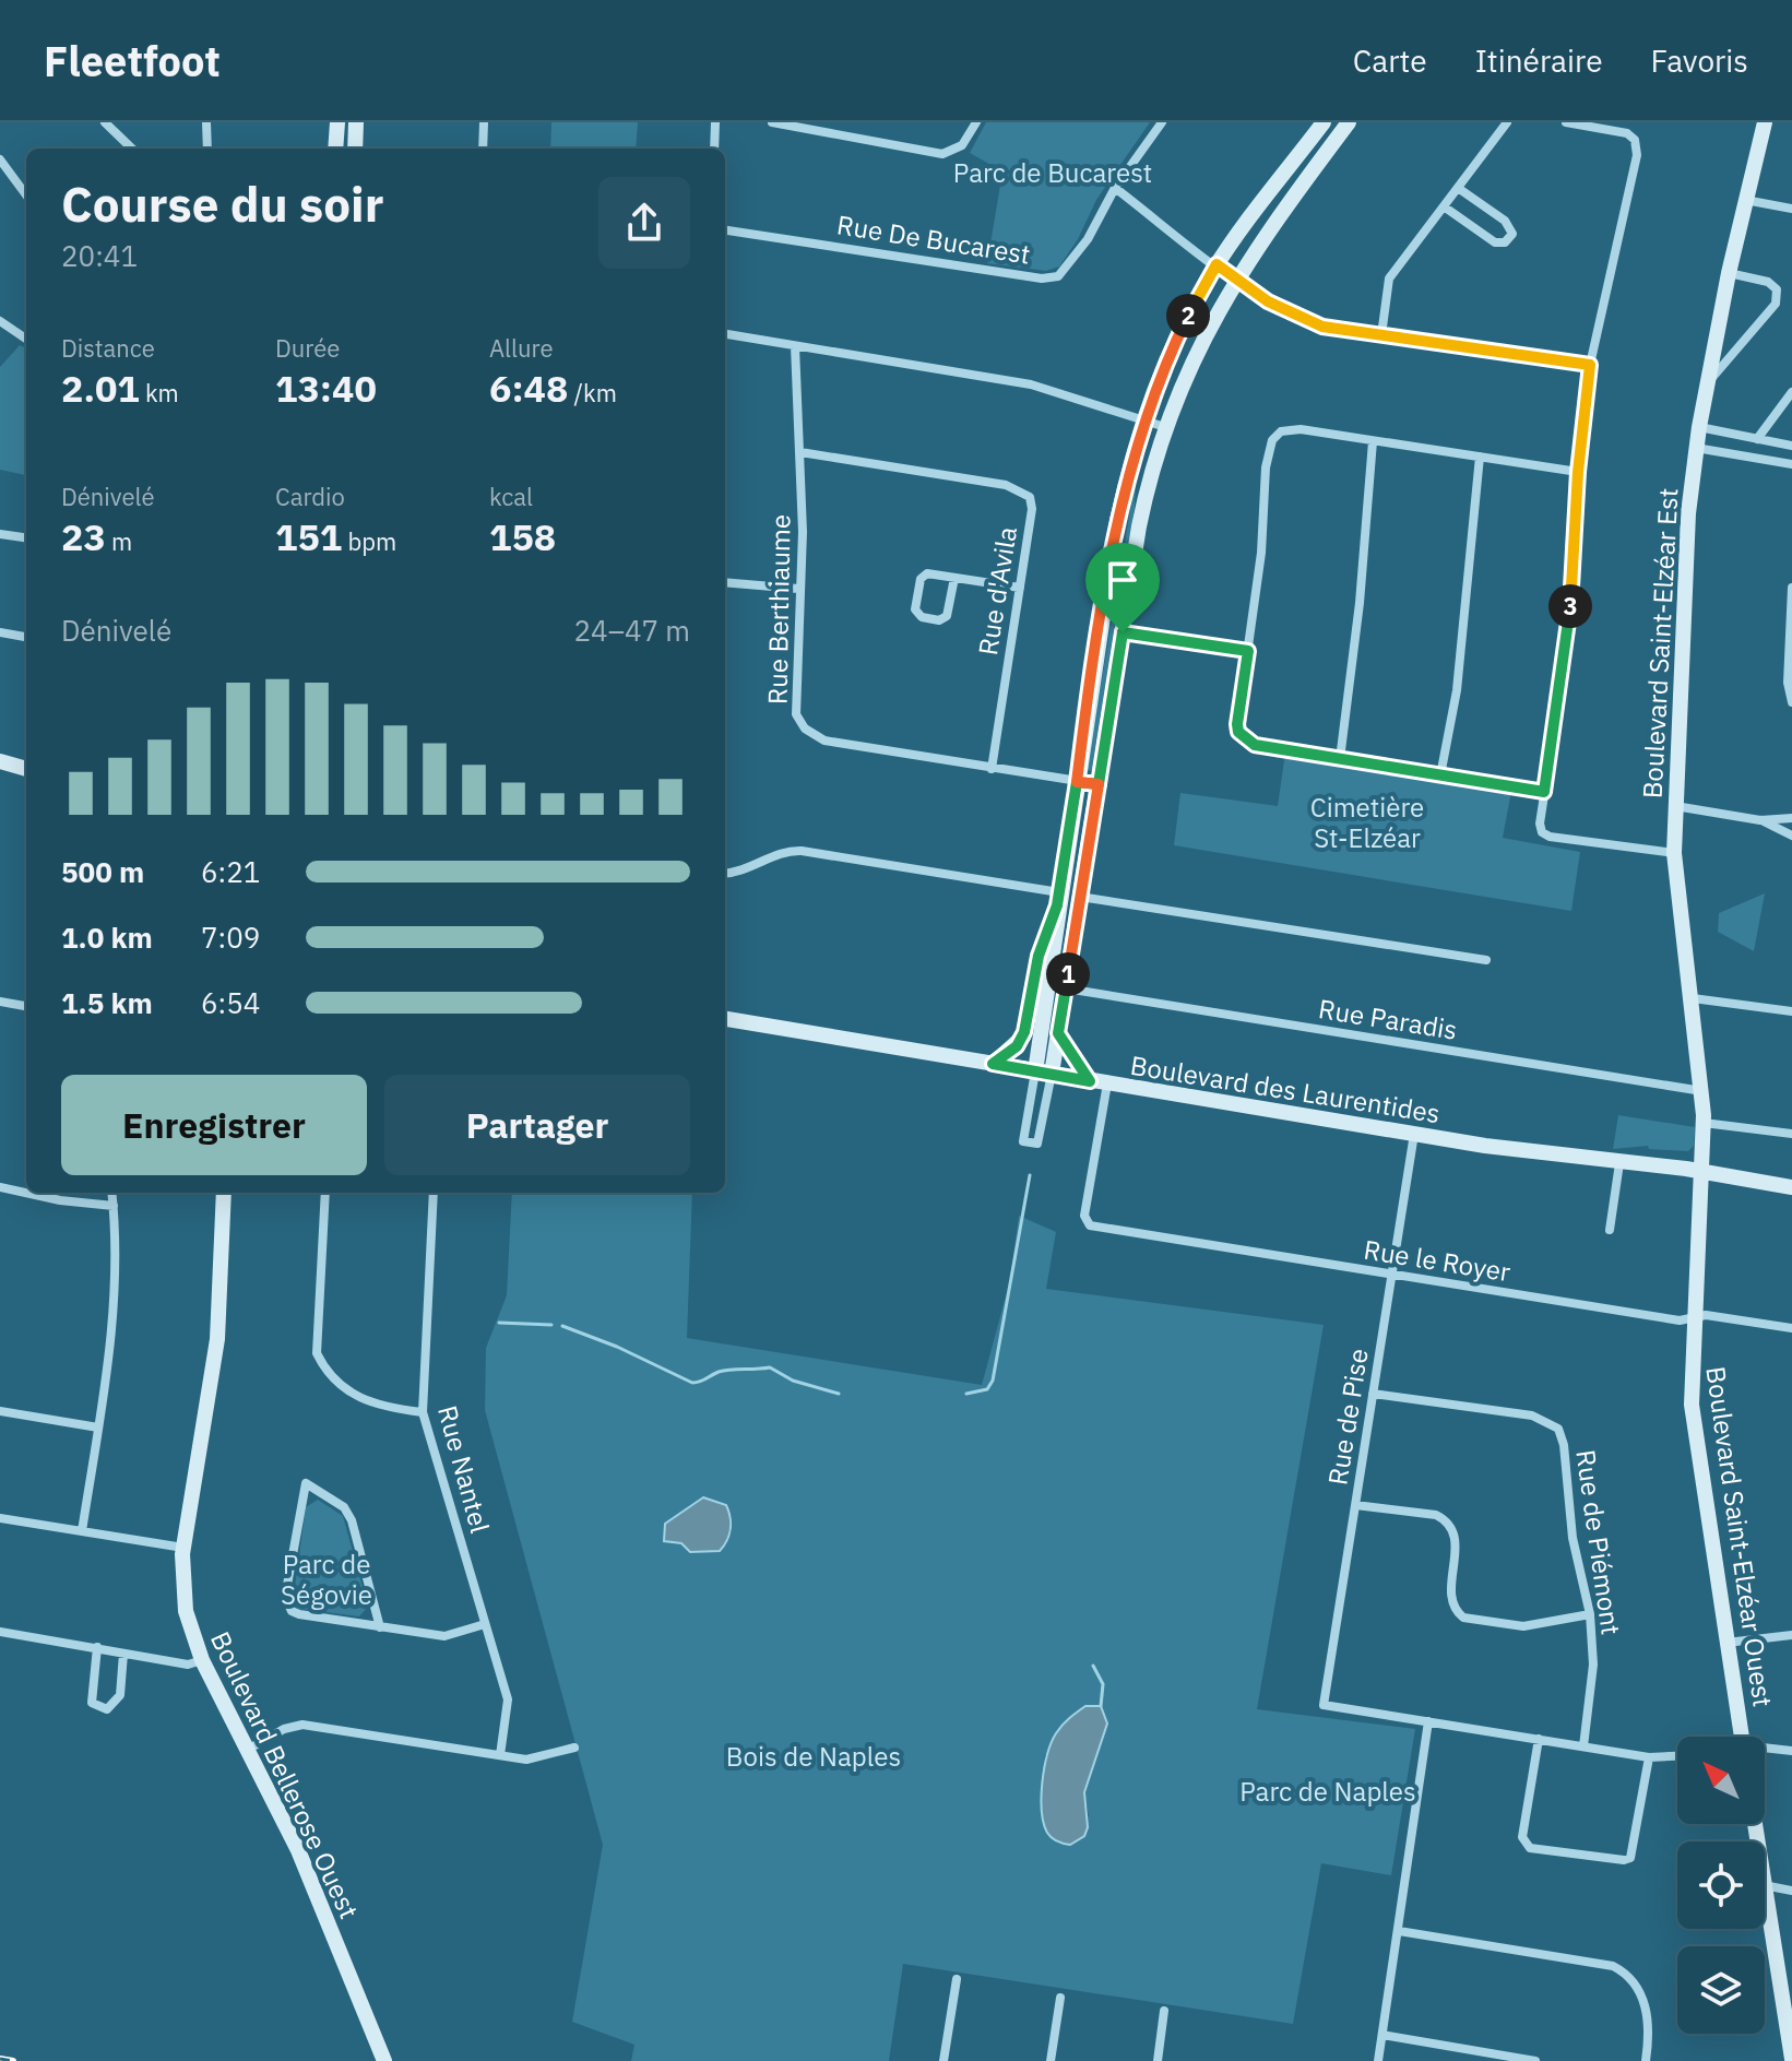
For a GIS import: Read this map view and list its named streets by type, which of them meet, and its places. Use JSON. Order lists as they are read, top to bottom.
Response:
{
  "streets": {
    "main road": [
      "Boulevard Saint-Elzéar Est",
      "Boulevard des Laurentides",
      "Boulevard Saint-Elzéar Ouest",
      "Boulevard Bellerose Ouest"
    ],
    "street": [
      "Rue De Bucarest",
      "Rue d'Avila",
      "Rue Berthiaume",
      "Rue Paradis",
      "Rue le Royer",
      "Rue de Pise",
      "Rue Nantel",
      "Rue de Piémont"
    ]
  },
  "crossings": [
    ["Rue d'Avila", "Rue Berthiaume"],
    ["Boulevard Saint-Elzéar Est", "Rue Paradis"],
    ["Boulevard Saint-Elzéar Est", "Boulevard des Laurentides"],
    ["Boulevard Saint-Elzéar Est", "Boulevard Saint-Elzéar Ouest"],
    ["Boulevard des Laurentides", "Rue le Royer"],
    ["Boulevard des Laurentides", "Rue de Pise"],
    ["Boulevard des Laurentides", "Boulevard Saint-Elzéar Ouest"],
    ["Rue le Royer", "Rue de Pise"],
    ["Rue le Royer", "Boulevard Saint-Elzéar Ouest"],
    ["Rue de Pise", "Rue de Piémont"]
  ],
  "parks": [
    "Parc de Bucarest",
    "Cimetière St-Elzéar",
    "Parc de Ségovie",
    "Bois de Naples",
    "Parc de Naples"
  ],
  "north": "top left",
  "page": {
    "header": "Fleetfoot",
    "nav": ["Carte", "Itinéraire", "Favoris"],
    "heading": ["Course du soir", "20:41"],
    "pins": ["2", "3", "1"],
    "stats": [
      ["Distance", "2.01 km"],
      ["Durée", "13:40"],
      ["Allure", "6:48 /km"],
      ["Dénivelé", "23 m"],
      ["Cardio", "151 bpm"],
      ["kcal", "158"]
    ],
    "chart": ["Dénivelé", "24–47 m"],
    "list": [
      {
        "name": "500 m",
        "note": "6:21"
      },
      {
        "name": "1.0 km",
        "note": "7:09"
      },
      {
        "name": "1.5 km",
        "note": "6:54"
      }
    ],
    "buttons": ["Enregistrer", "Partager"]
  }
}
